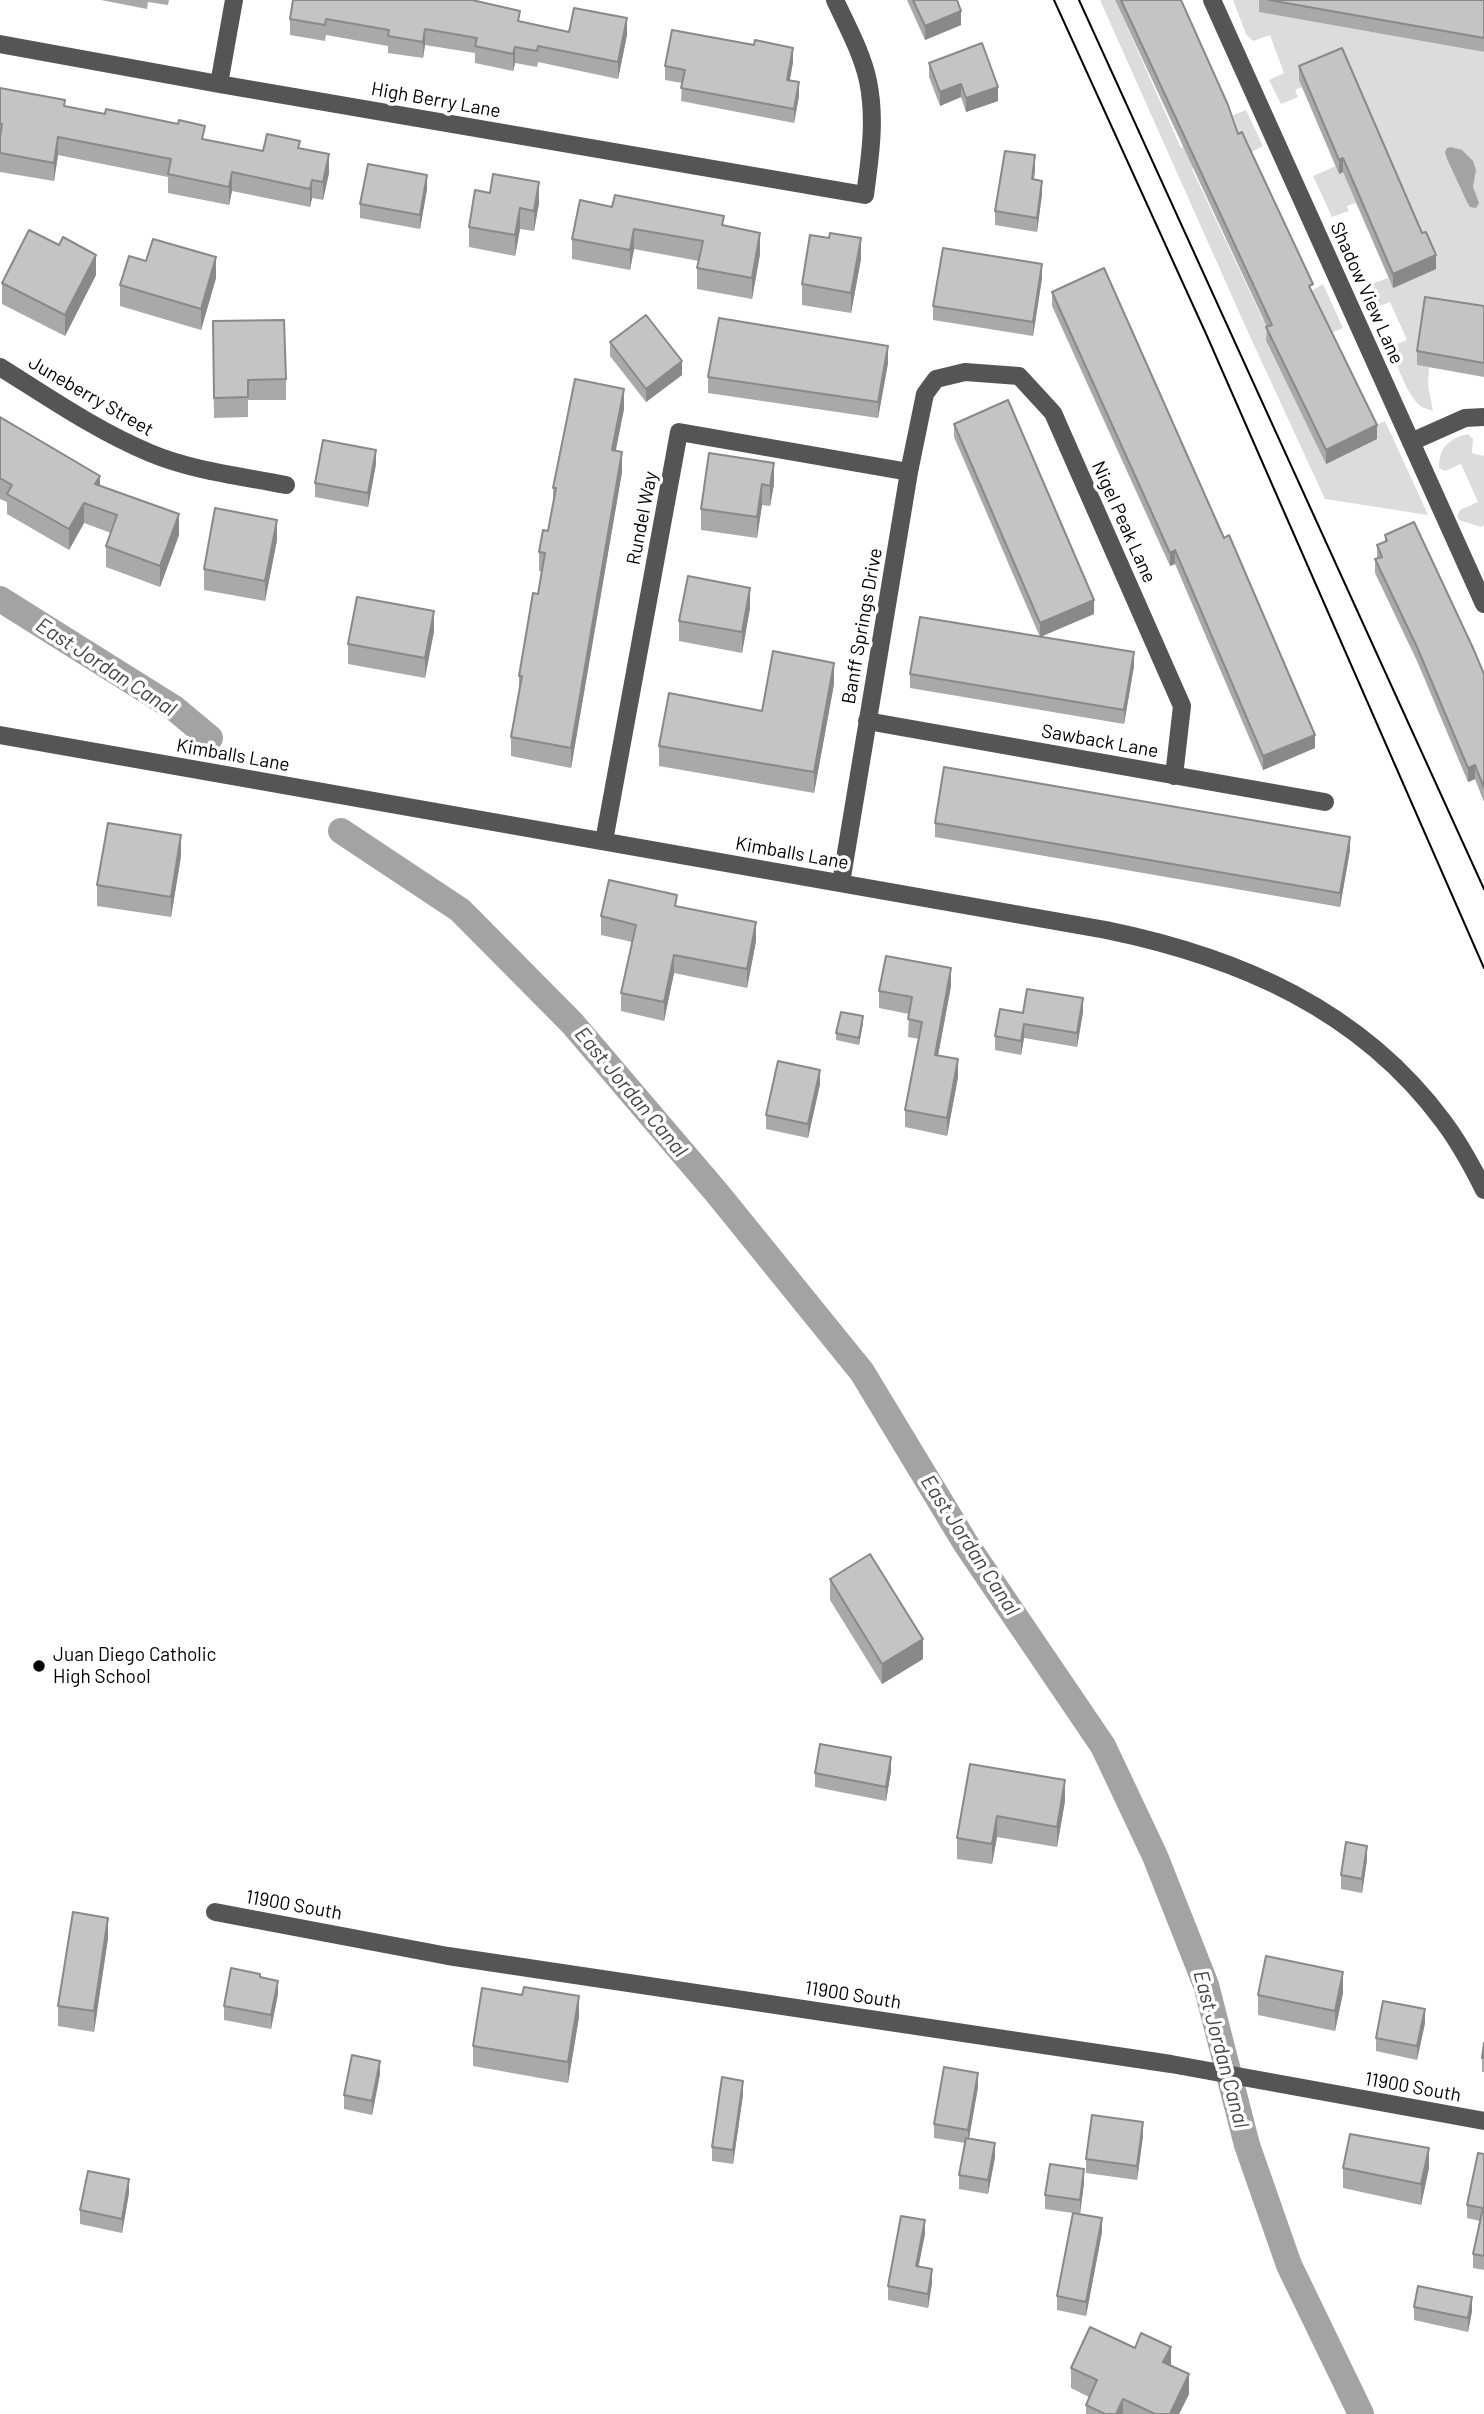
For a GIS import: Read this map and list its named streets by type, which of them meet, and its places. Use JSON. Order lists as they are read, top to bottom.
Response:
{
  "streets": {
    "street": [
      "High Berry Lane",
      "Shadow View Lane",
      "Juneberry Street",
      "Rundel Way",
      "Nigel Peak Lane",
      "Banff Springs Drive",
      "Sawback Lane",
      "Kimballs Lane",
      "11900 South"
    ]
  },
  "crossings": [
    ["Rundel Way", "Banff Springs Drive"],
    ["Rundel Way", "Kimballs Lane"],
    ["Nigel Peak Lane", "Banff Springs Drive"],
    ["Nigel Peak Lane", "Sawback Lane"],
    ["Banff Springs Drive", "Sawback Lane"],
    ["Banff Springs Drive", "Kimballs Lane"]
  ],
  "water": ["East Jordan Canal"],
  "places": ["Juan Diego Catholic High School"]
}
